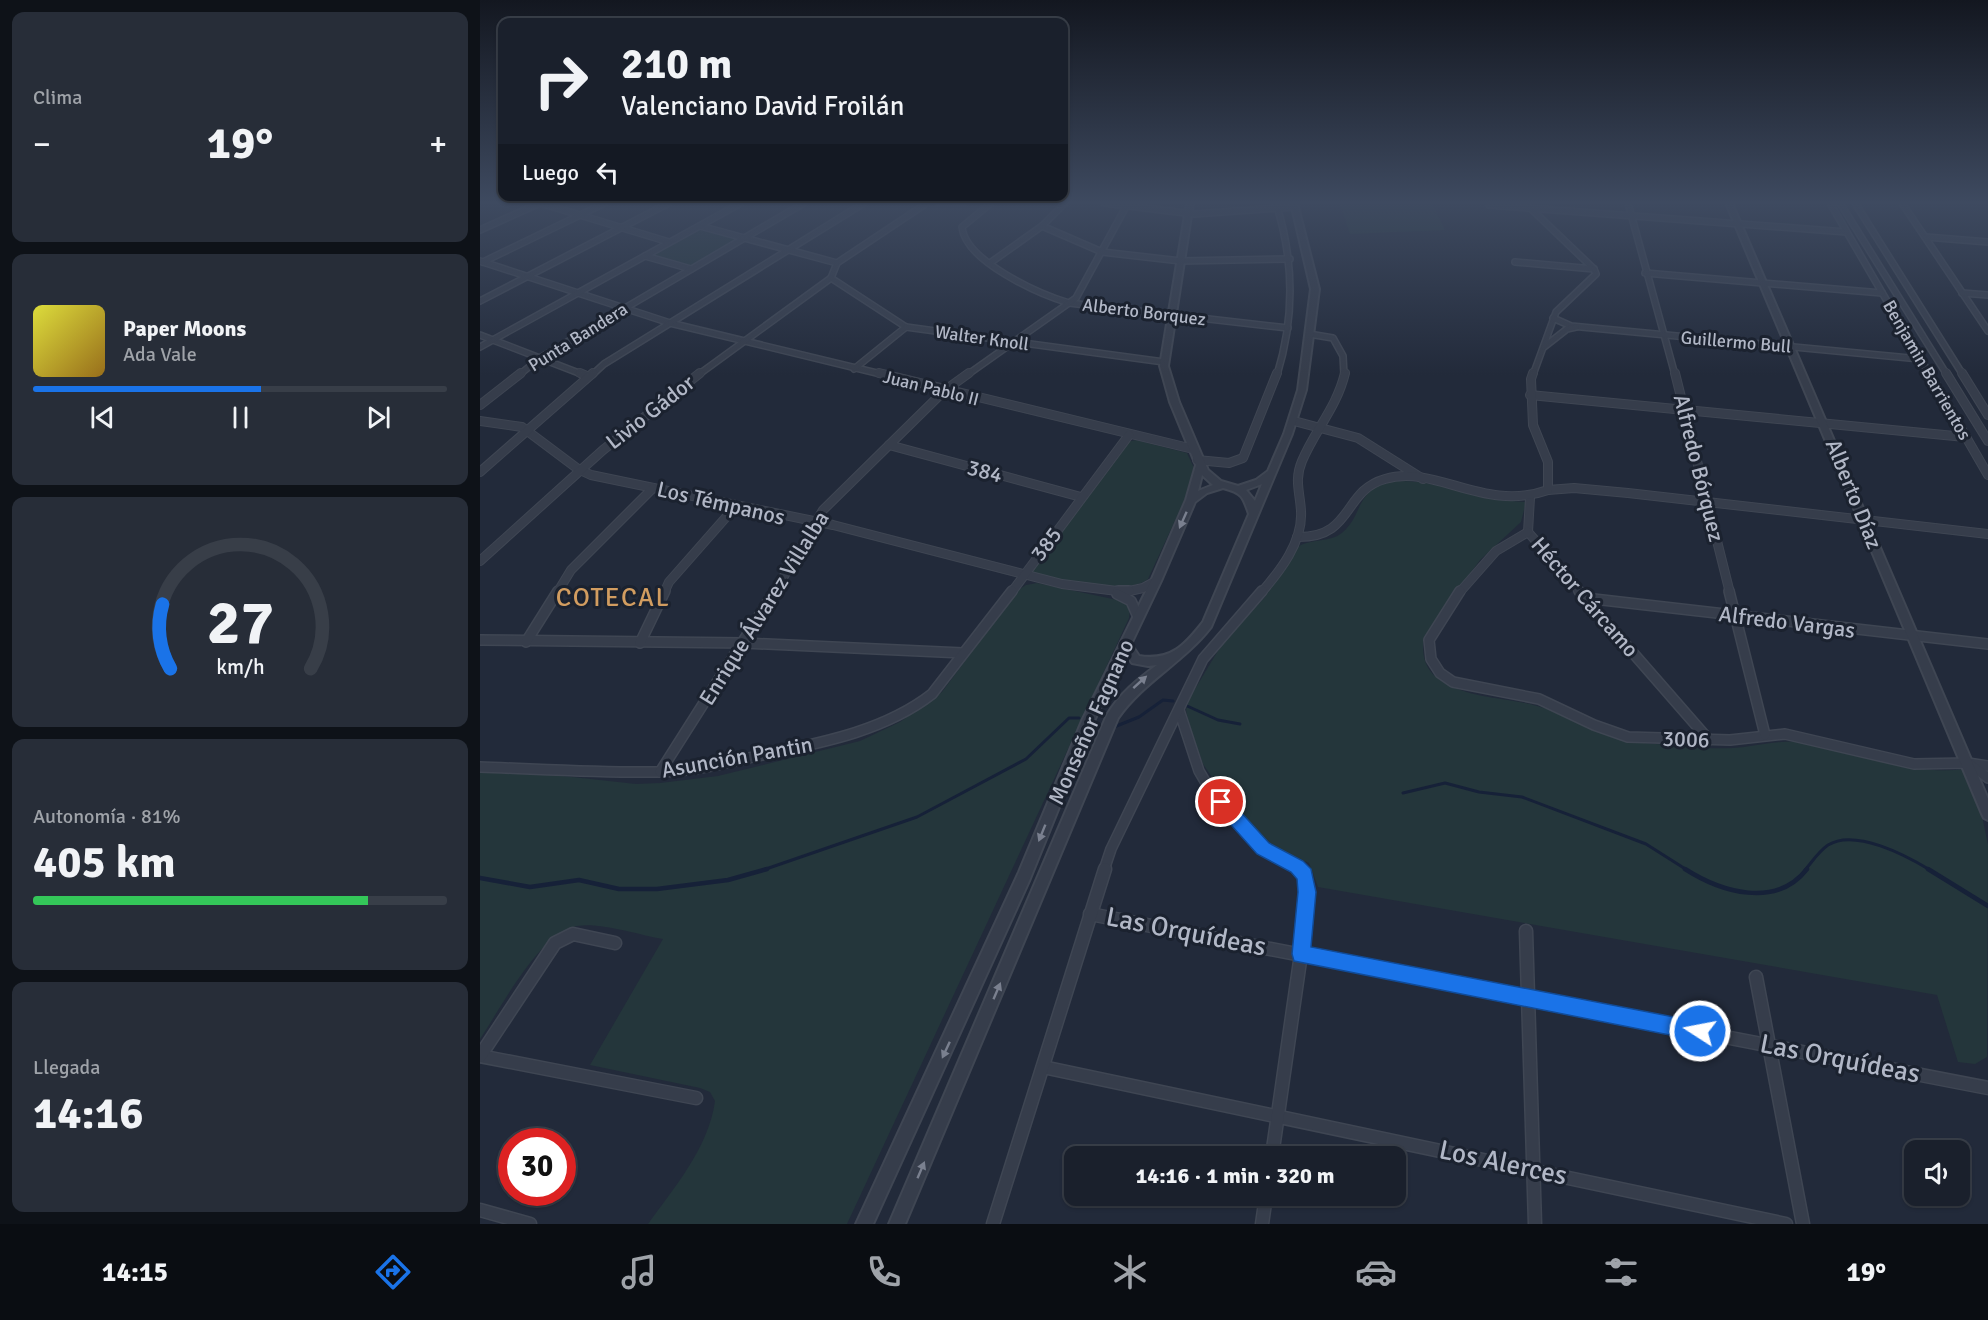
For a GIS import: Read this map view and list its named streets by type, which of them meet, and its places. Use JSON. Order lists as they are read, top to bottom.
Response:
{
  "streets": {
    "street": [
      "Alberto Borquez",
      "Punta Bandera",
      "Walter Knoll",
      "Guillermo Bull",
      "Benjamin Barrientos",
      "Juan Pablo II",
      "Livio Gádor",
      "Alfredo Bórquez",
      "384",
      "Alberto Díaz",
      "Los Témpanos",
      "385",
      "Héctor Cárcamo",
      "Enrique Álvarez Villalba",
      "Alfredo Vargas",
      "Monseñor Fagnano",
      "3006",
      "Asunción Pantin",
      "Las Orquídeas",
      "Los Alerces"
    ]
  },
  "crossings": [
    ["Alberto Borquez", "Enrique Álvarez Villalba"],
    ["Punta Bandera", "Juan Pablo II"],
    ["Walter Knoll", "Livio Gádor"],
    ["Walter Knoll", "Enrique Álvarez Villalba"],
    ["Guillermo Bull", "Benjamin Barrientos"],
    ["Guillermo Bull", "Alfredo Bórquez"],
    ["Guillermo Bull", "Alberto Díaz"],
    ["Juan Pablo II", "Livio Gádor"],
    ["Juan Pablo II", "385"],
    ["Juan Pablo II", "Enrique Álvarez Villalba"],
    ["Livio Gádor", "Los Témpanos"],
    ["Alfredo Bórquez", "Alfredo Vargas"],
    ["Alfredo Bórquez", "3006"],
    ["384", "385"],
    ["384", "Enrique Álvarez Villalba"],
    ["Alberto Díaz", "Alfredo Vargas"],
    ["Alberto Díaz", "3006"],
    ["Los Témpanos", "385"],
    ["Los Témpanos", "Enrique Álvarez Villalba"],
    ["Los Témpanos", "Monseñor Fagnano"],
    ["385", "Asunción Pantin"],
    ["Héctor Cárcamo", "Alfredo Vargas"],
    ["Héctor Cárcamo", "3006"],
    ["Enrique Álvarez Villalba", "Asunción Pantin"]
  ],
  "districts": ["COTECAL"],
  "page": {
    "tile": [
      "Clima",
      ["Autonomía · 81%", "405 km"],
      ["Llegada", "14:16"]
    ],
    "turn": ["210 m", "Valenciano David Froilán"],
    "heat": ["−", "19°", "+"],
    "then": "Luego",
    "song": ["Paper Moons", "Ada Vale"],
    "limit": "30",
    "trip": "14:16 · 1 min · 320 m",
    "tabs": ["14:15", "19°"],
    "gauge": ["27", "km/h"]
  }
}
